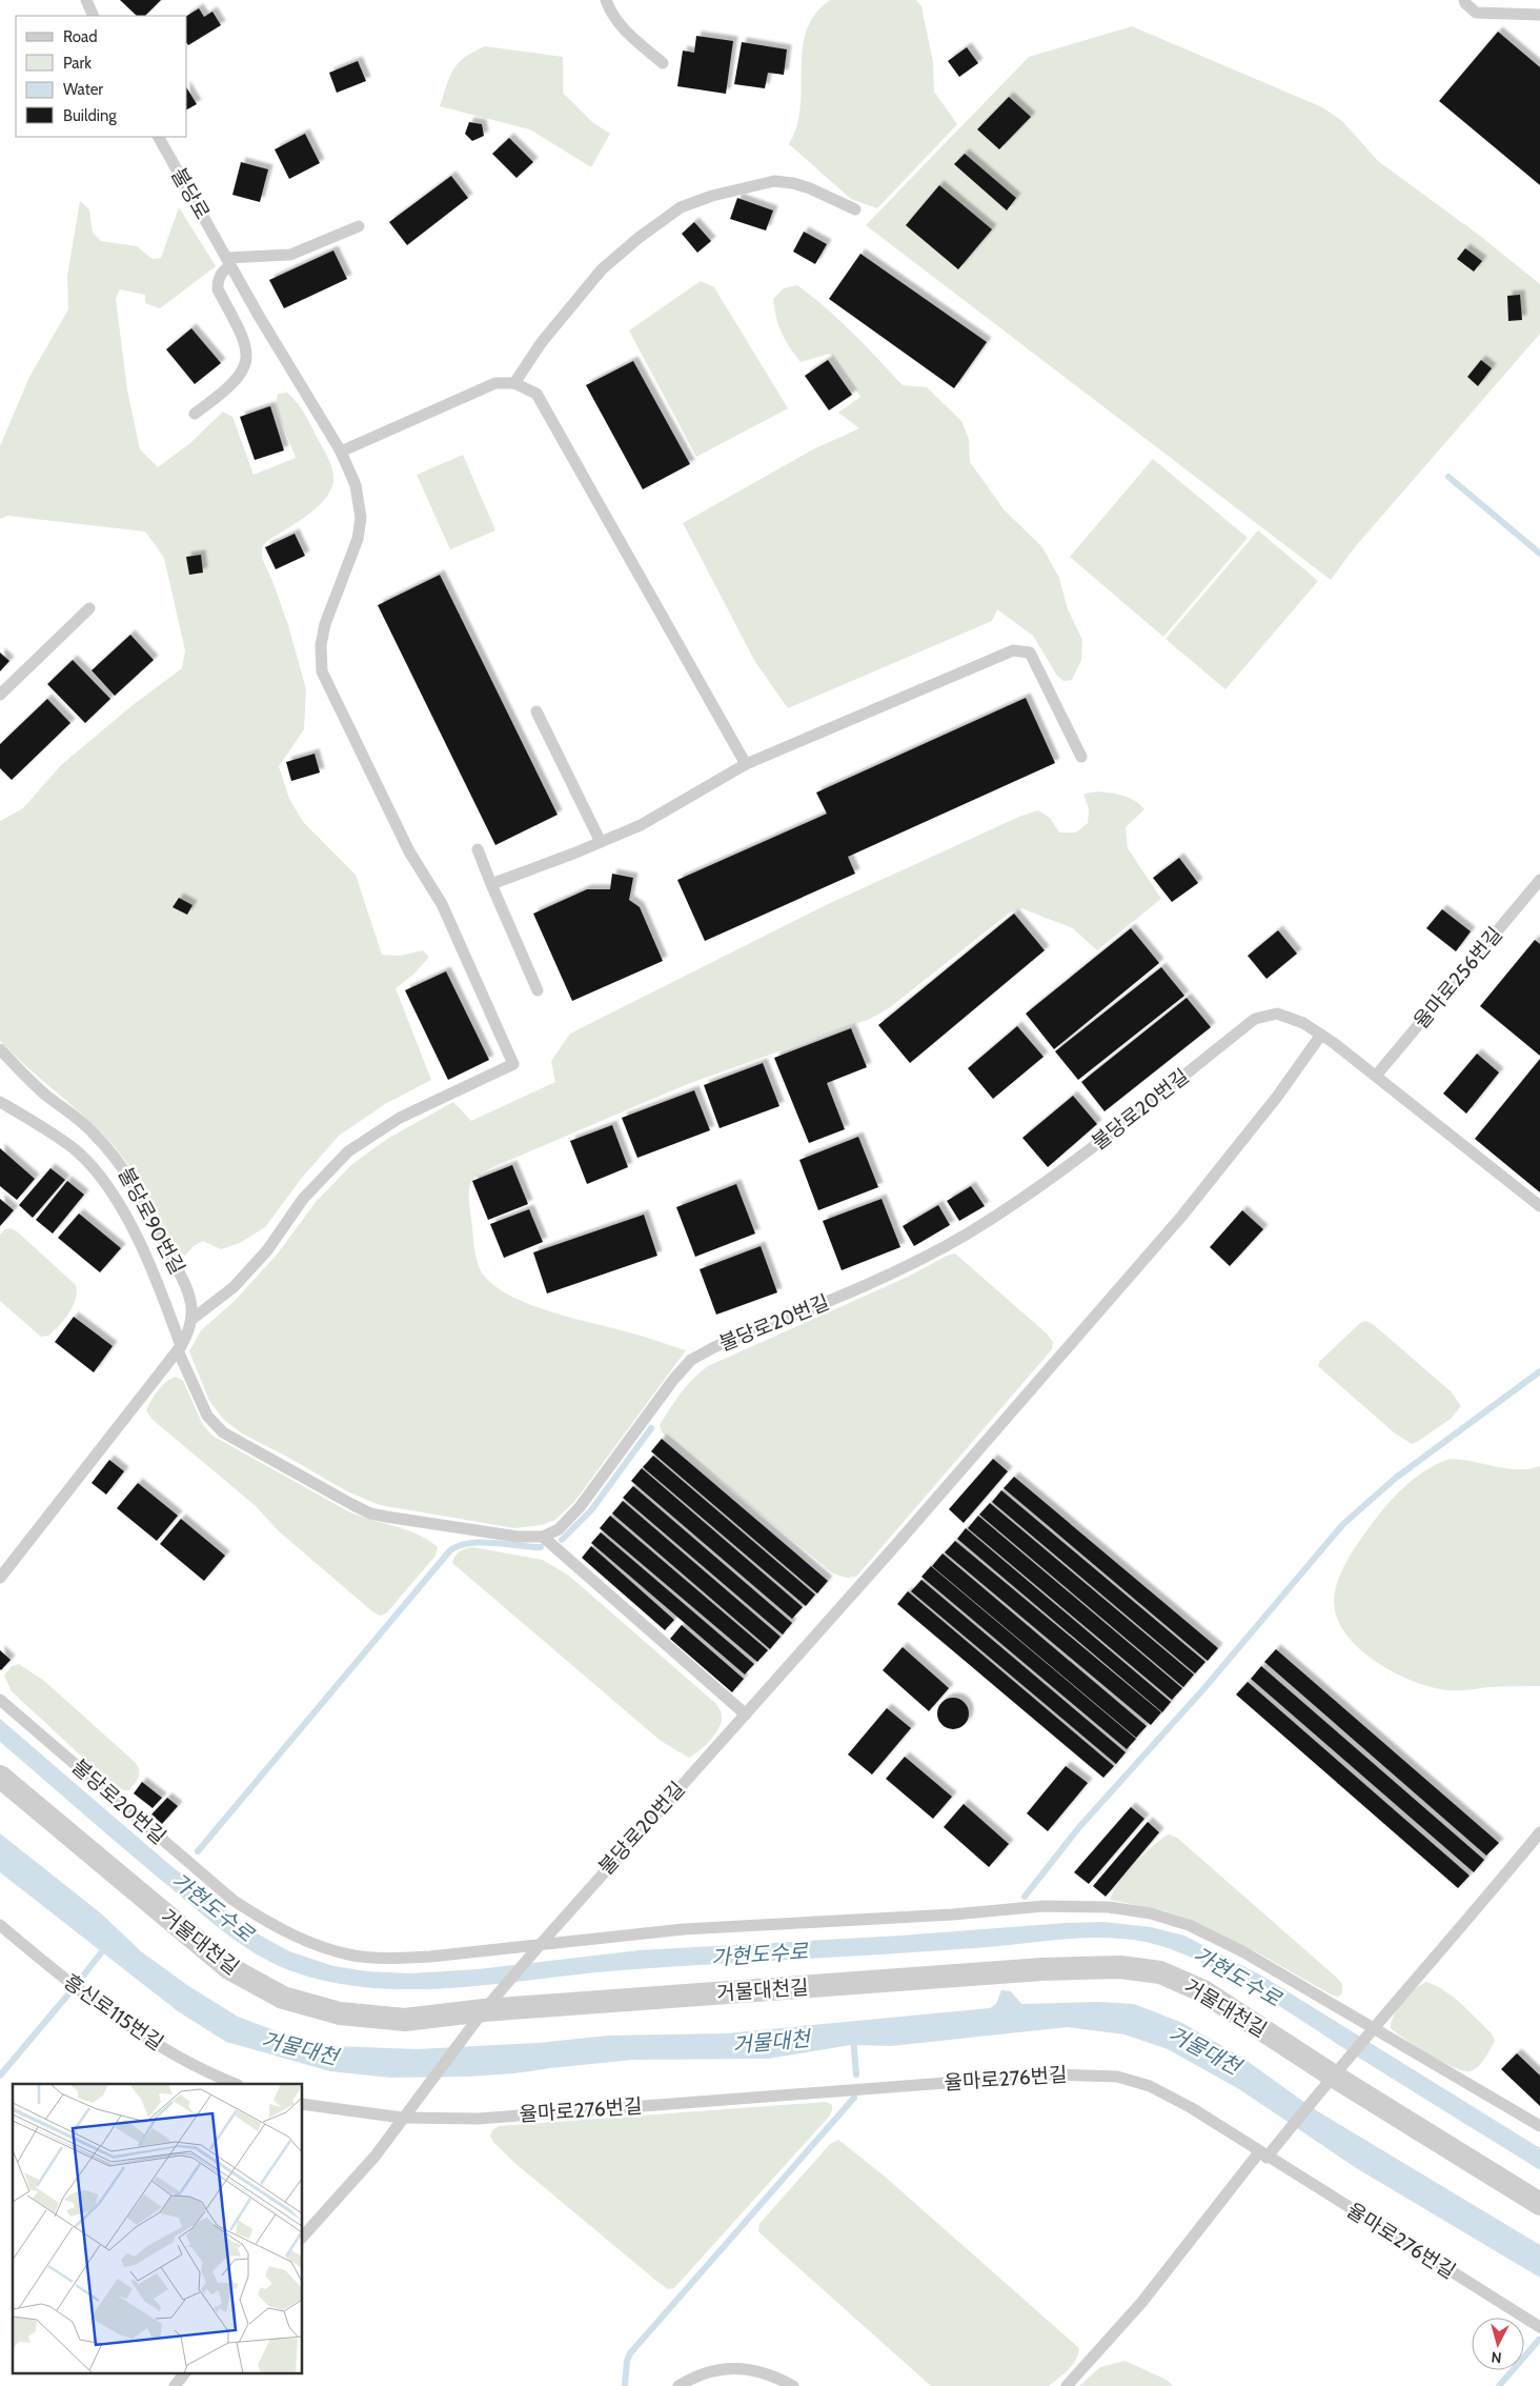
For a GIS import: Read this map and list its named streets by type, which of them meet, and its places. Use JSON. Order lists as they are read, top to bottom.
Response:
{
  "streets": {
    "street": ["거물대천길"],
    "lane": [
      "불당로",
      "율마로256번길",
      "불당로20번길",
      "불당로90번길",
      "흥신로115번길",
      "율마로276번길"
    ]
  },
  "crossings": [
    ["불당로", "불당로90번길"]
  ],
  "water": ["가현도수로", "거물대천"],
  "legend": [
    "Road",
    "Park",
    "Water",
    "Building"
  ],
  "north": "bottom"
}
